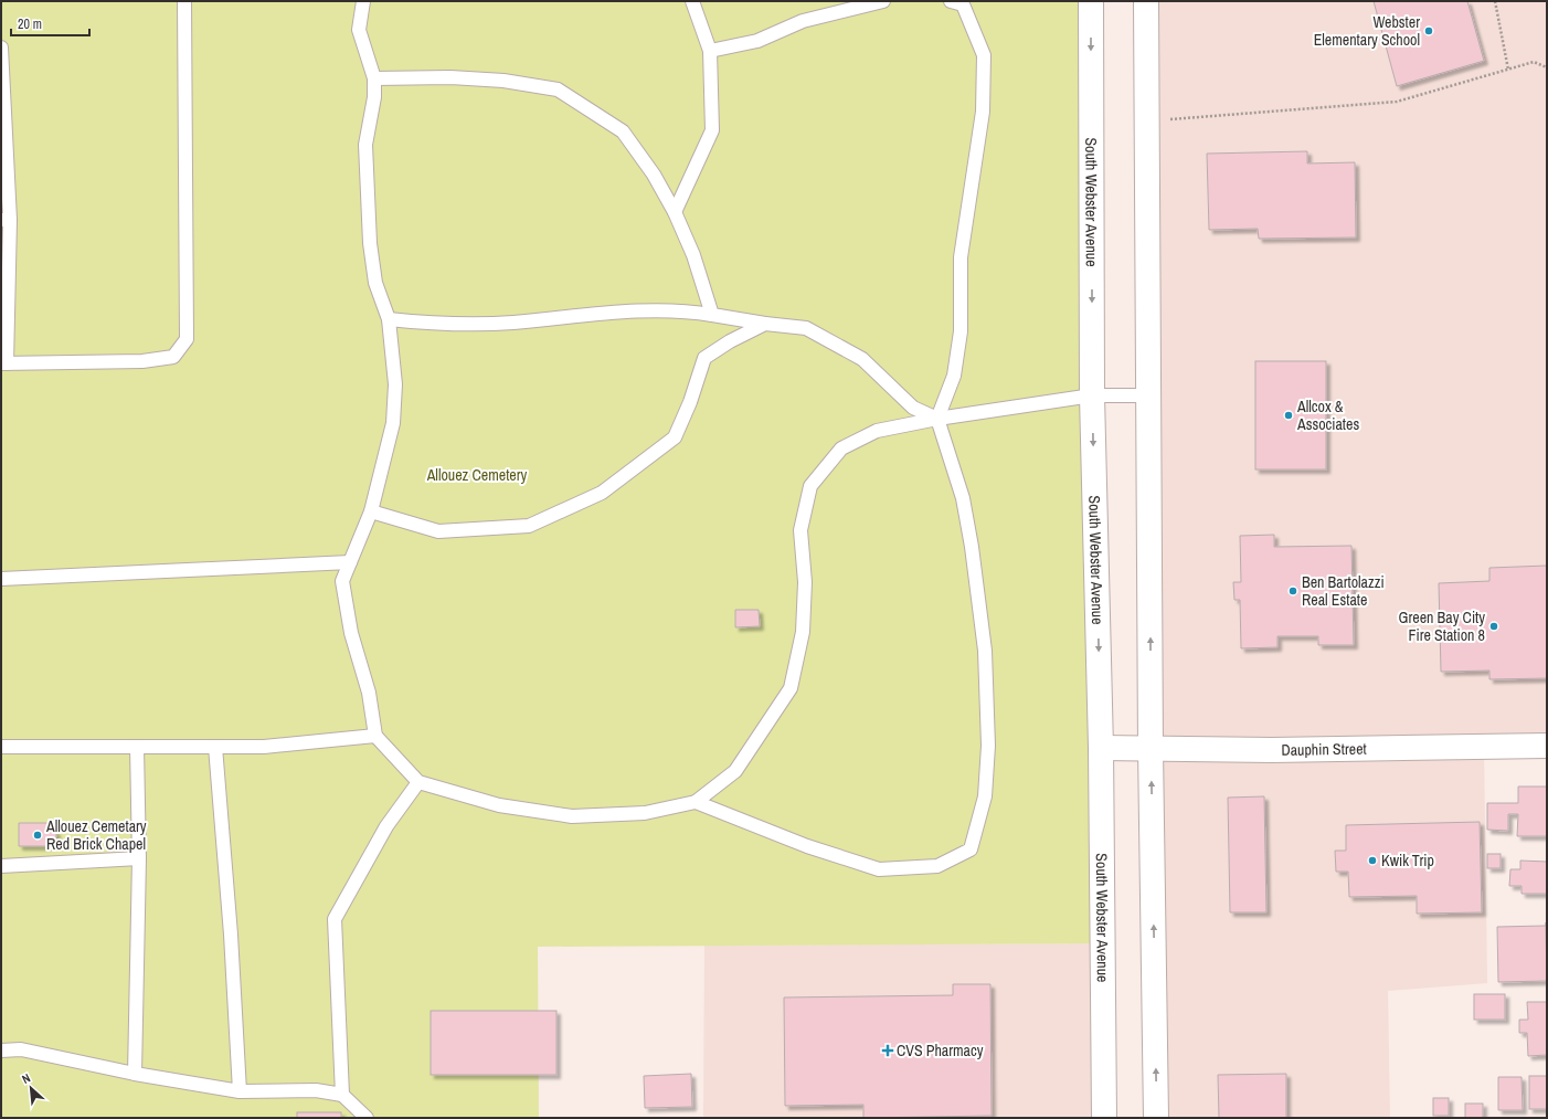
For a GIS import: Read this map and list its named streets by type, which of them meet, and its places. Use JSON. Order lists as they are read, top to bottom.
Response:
{
  "streets": {
    "main road": ["South Webster Avenue", "Dauphin Street"]
  },
  "crossings": [
    ["South Webster Avenue", "Dauphin Street"]
  ],
  "parks": ["Allouez Cemetery"],
  "places": {
    "other": [
      "Webster Elementary School",
      "Allcox & Associates",
      "Ben Bartolazzi Real Estate",
      "Green Bay City Fire Station 8",
      "Allouez Cemetary Red Brick Chapel",
      "Kwik Trip"
    ],
    "health": ["CVS Pharmacy"]
  },
  "scale_bar": "20 m",
  "north": "top left"
}
